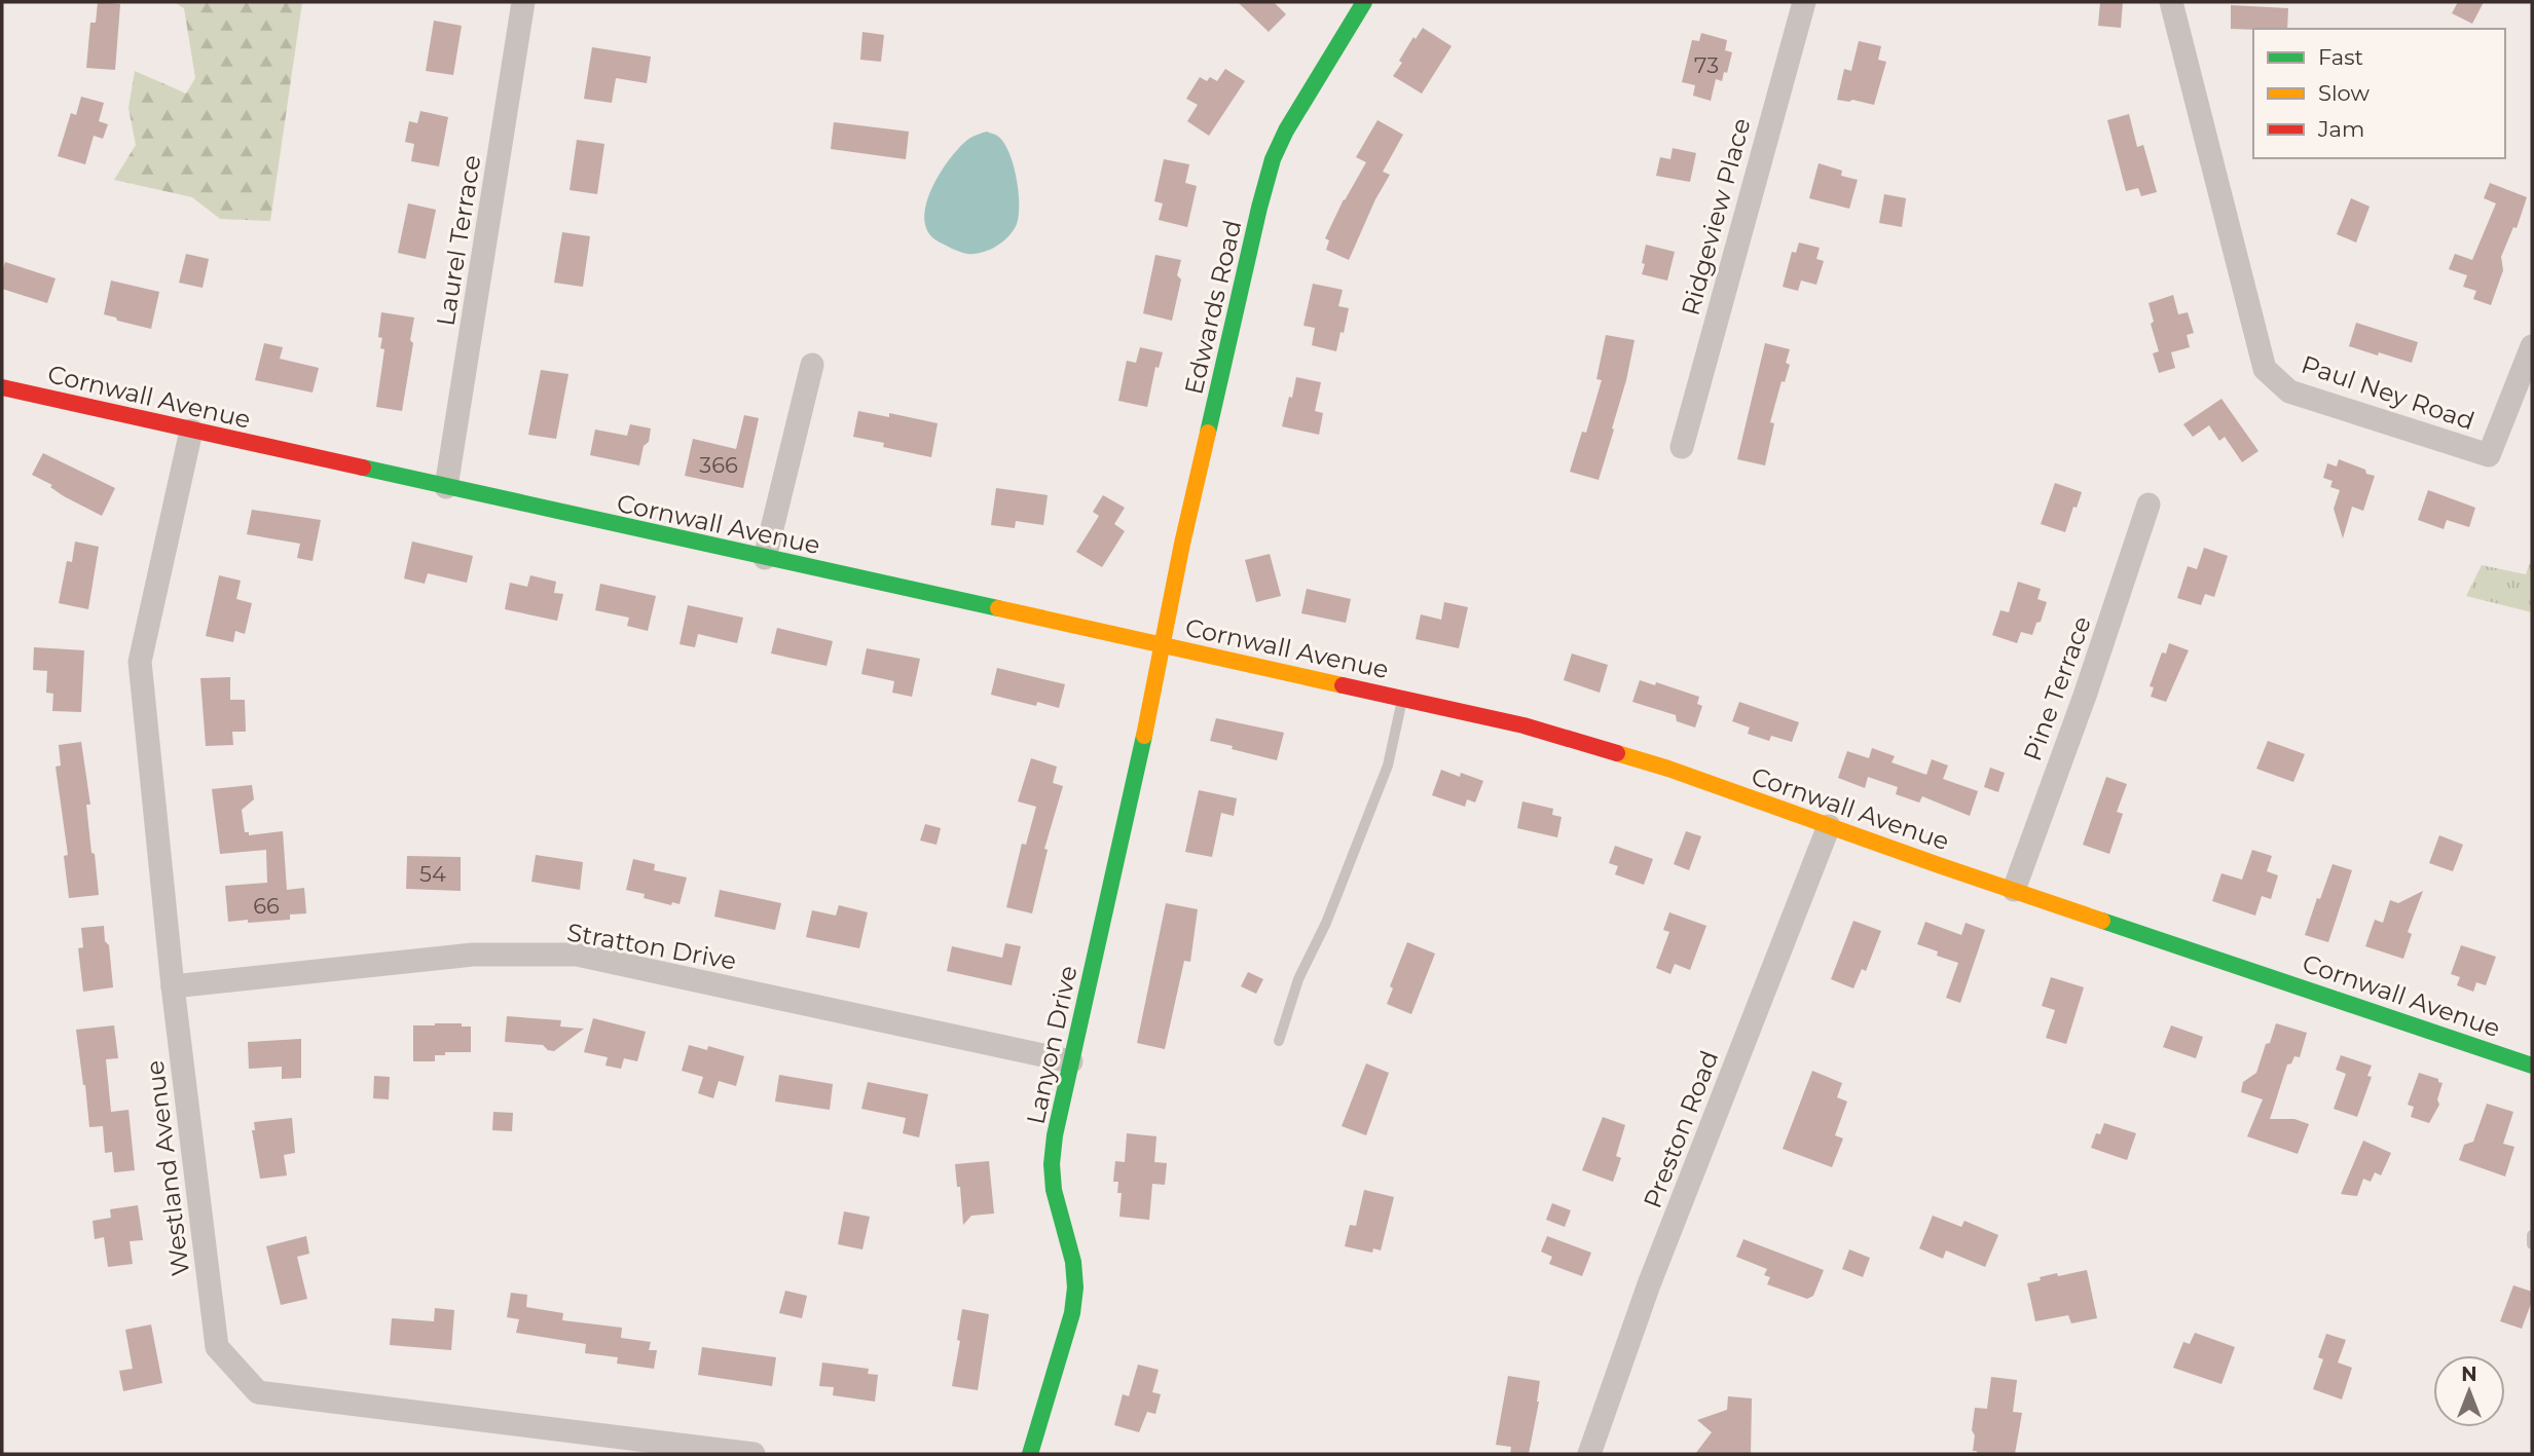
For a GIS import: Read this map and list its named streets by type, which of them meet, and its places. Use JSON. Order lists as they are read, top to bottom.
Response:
{
  "streets": {
    "street": [
      "Ridgeview Place",
      "Laurel Terrace",
      "Edwards Road",
      "Paul Ney Road",
      "Cornwall Avenue",
      "Pine Terrace",
      "Stratton Drive",
      "Lanyon Drive",
      "Preston Road",
      "Westland Avenue"
    ]
  },
  "crossings": [
    ["Laurel Terrace", "Cornwall Avenue"],
    ["Edwards Road", "Cornwall Avenue"],
    ["Edwards Road", "Lanyon Drive"],
    ["Cornwall Avenue", "Pine Terrace"],
    ["Cornwall Avenue", "Lanyon Drive"],
    ["Cornwall Avenue", "Preston Road"],
    ["Cornwall Avenue", "Westland Avenue"],
    ["Stratton Drive", "Lanyon Drive"],
    ["Stratton Drive", "Westland Avenue"]
  ],
  "house_numbers": [
    "73",
    "366",
    "54",
    "66"
  ],
  "legend": ["Fast", "Slow", "Jam"],
  "north": "top"
}
